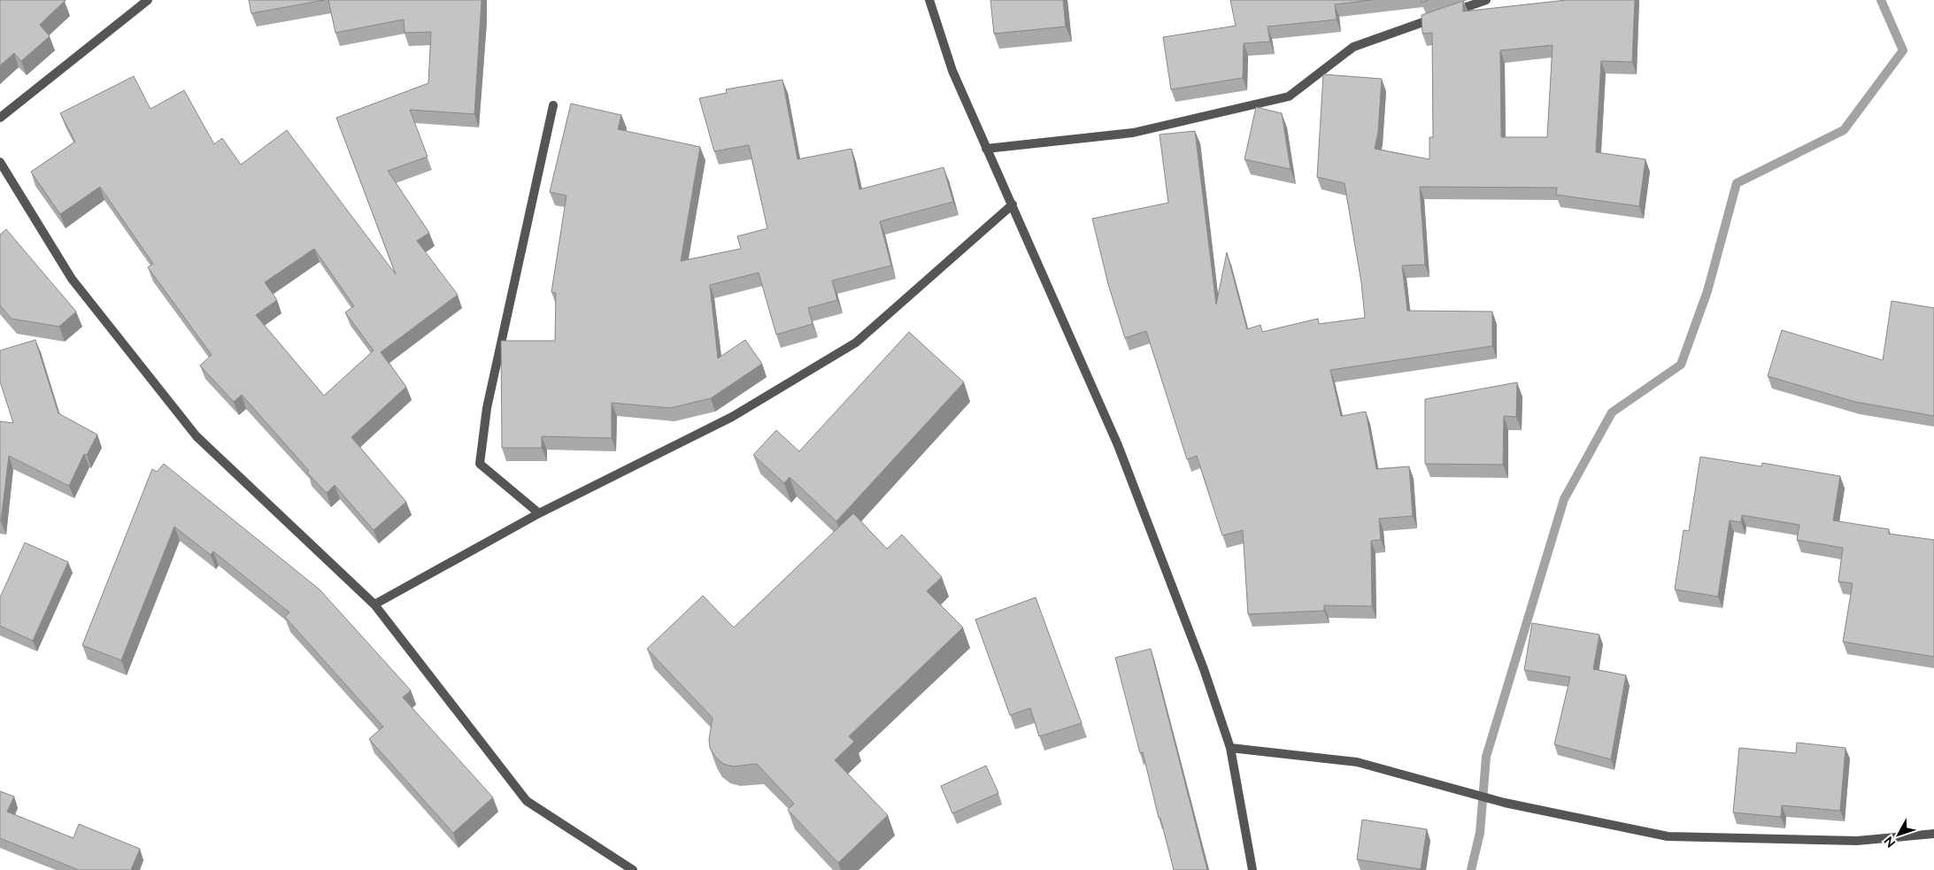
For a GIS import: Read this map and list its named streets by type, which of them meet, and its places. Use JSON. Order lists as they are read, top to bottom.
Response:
{
  "north": "bottom left"
}
